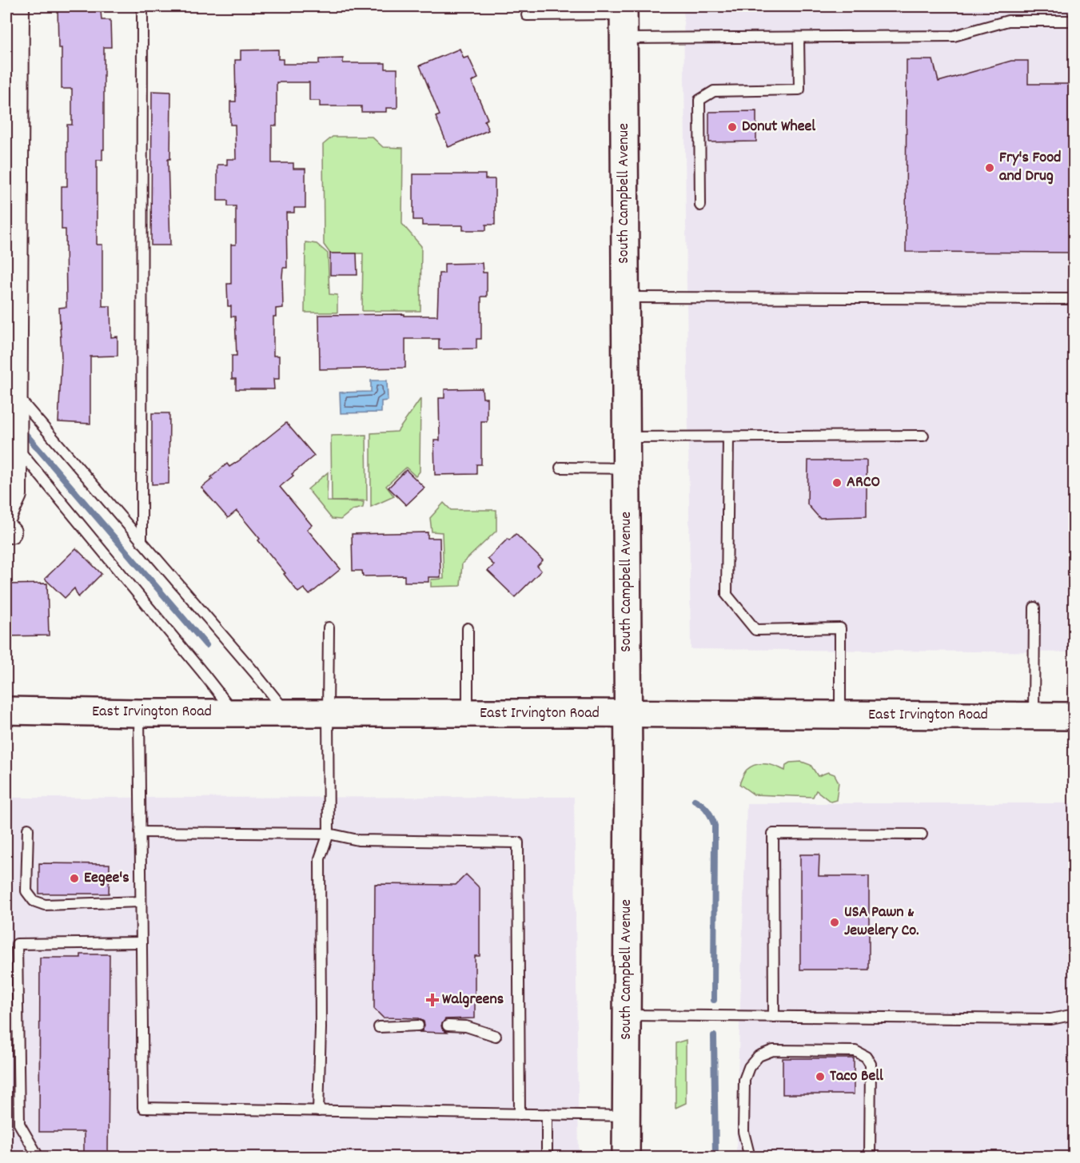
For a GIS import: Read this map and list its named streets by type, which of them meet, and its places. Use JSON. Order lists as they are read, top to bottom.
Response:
{
  "streets": {
    "main road": ["South Campbell Avenue", "East Irvington Road"]
  },
  "crossings": [
    ["South Campbell Avenue", "East Irvington Road"]
  ],
  "places": {
    "other": [
      "Donut Wheel",
      "Fry's Food and Drug",
      "ARCO",
      "Eegee's",
      "USA Pawn & Jewelery Co.",
      "Taco Bell"
    ],
    "health": ["Walgreens"]
  }
}
